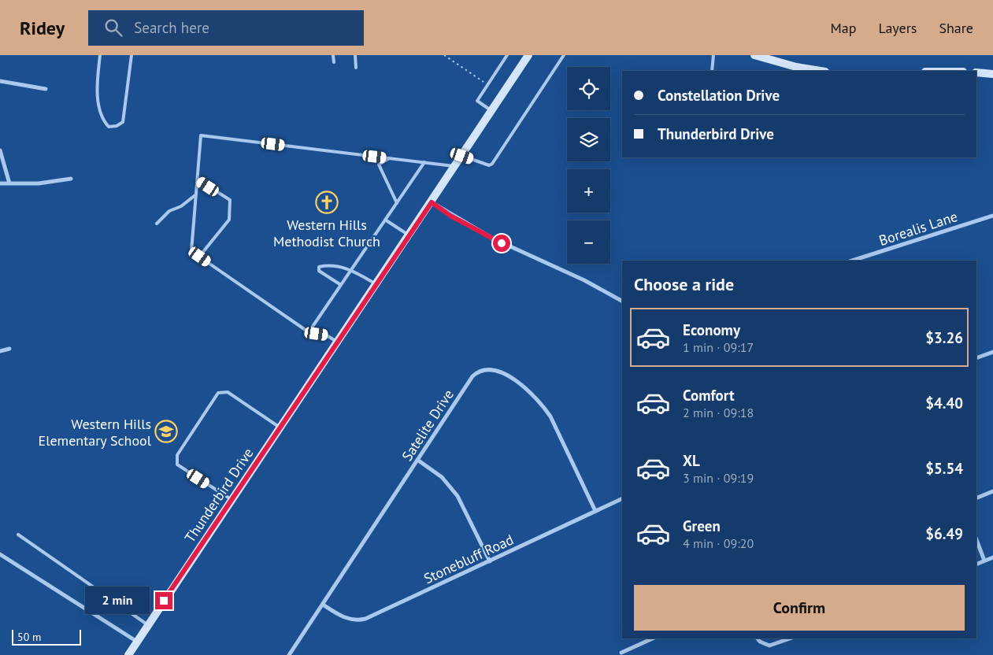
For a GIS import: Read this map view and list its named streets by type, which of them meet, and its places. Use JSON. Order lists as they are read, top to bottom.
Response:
{
  "streets": {
    "street": [
      "Borealis Lane",
      "Satelite Drive",
      "Thunderbird Drive",
      "Stonebluff Road"
    ]
  },
  "crossings": [
    ["Satelite Drive", "Stonebluff Road"]
  ],
  "places": {
    "church": ["Western Hills Methodist Church"],
    "school or university": ["Western Hills Elementary School"]
  },
  "scale_bar": "50 m",
  "page": {
    "header": "Ridey",
    "search": "Search here",
    "nav": ["Map", "Layers", "Share"],
    "map_buttons": ["+", "−"],
    "banner": ["Constellation Drive", "Thunderbird Drive"],
    "heading": "Choose a ride",
    "list": [
      {
        "name": "Economy",
        "note": "1 min · 09:17",
        "value": "$3.26"
      },
      {
        "name": "Comfort",
        "note": "2 min · 09:18",
        "value": "$4.40"
      },
      {
        "name": "XL",
        "note": "3 min · 09:19",
        "value": "$5.54"
      },
      {
        "name": "Green",
        "note": "4 min · 09:20",
        "value": "$6.49"
      }
    ],
    "buttons": "Confirm",
    "bubble": "2 min",
    "scale": "50 m"
  }
}
